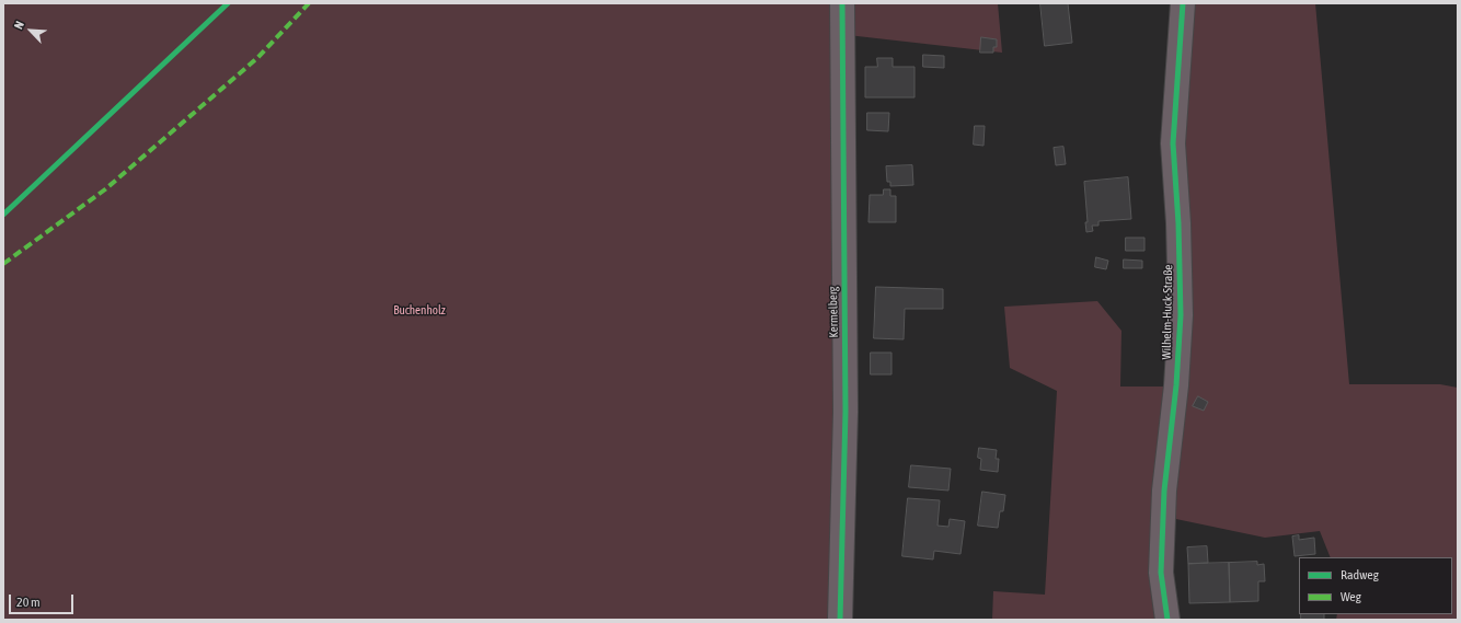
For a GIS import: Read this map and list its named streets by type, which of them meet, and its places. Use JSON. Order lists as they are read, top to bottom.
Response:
{
  "streets": {
    "street": ["Kermelberg", "Wilhelm-Huck-Straße"]
  },
  "parks": ["Buchenholz"],
  "legend": ["Radweg", "Weg"],
  "scale_bar": "20 m",
  "north": "top left"
}
